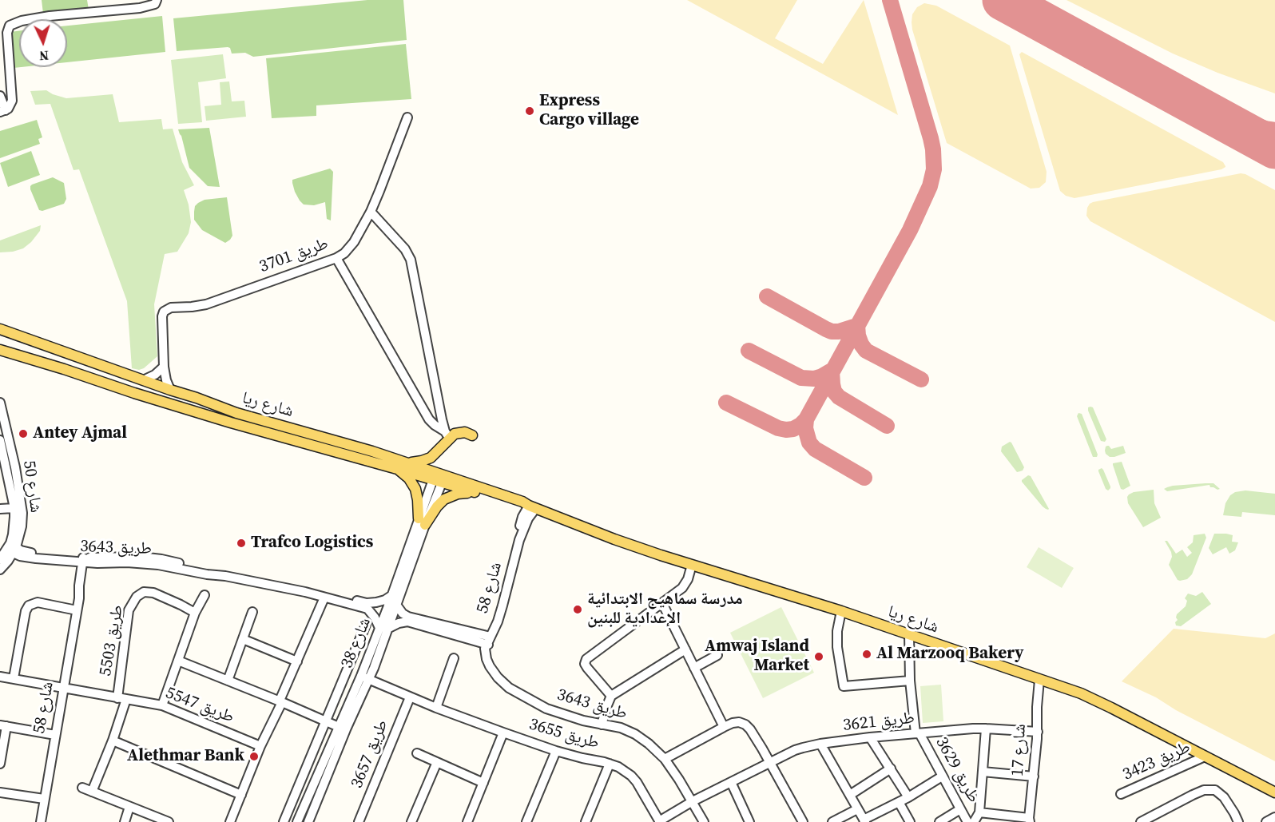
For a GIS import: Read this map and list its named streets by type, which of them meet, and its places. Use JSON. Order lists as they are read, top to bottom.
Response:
{
  "streets": {
    "main road": ["شارع ريا"],
    "street": [
      "طريق 3701",
      "شارع 50",
      "طريق 3643",
      "شارع 58",
      "طريق 5503",
      "شارع 38",
      "طريق 5547",
      "طريق 3621",
      "طريق 3655",
      "شارع 17",
      "طريق 3657",
      "طريق 3423",
      "طريق 3629"
    ]
  },
  "crossings": [
    ["طريق 3701", "شارع ريا"],
    ["شارع ريا", "شارع 58"],
    ["شارع ريا", "شارع 38"],
    ["شارع ريا", "شارع 17"],
    ["شارع ريا", "طريق 3423"],
    ["شارع ريا", "طريق 3629"],
    ["شارع 50", "طريق 3643"],
    ["طريق 3643", "شارع 58"],
    ["طريق 3643", "شارع 38"],
    ["طريق 3643", "طريق 3621"],
    ["شارع 58", "طريق 5547"],
    ["طريق 5503", "طريق 5547"],
    ["شارع 38", "طريق 3655"],
    ["طريق 3621", "طريق 3655"],
    ["طريق 3621", "شارع 17"],
    ["طريق 3621", "طريق 3629"],
    ["طريق 3655", "طريق 3657"]
  ],
  "places": [
    "Express Cargo village",
    "Antey Ajmal",
    "Trafco Logistics",
    "مدرسة سماهيج الابتدائية الإعدادية للبنين",
    "Al Marzooq Bakery",
    "Amwaj Island Market",
    "Alethmar Bank"
  ],
  "north": "bottom"
}
